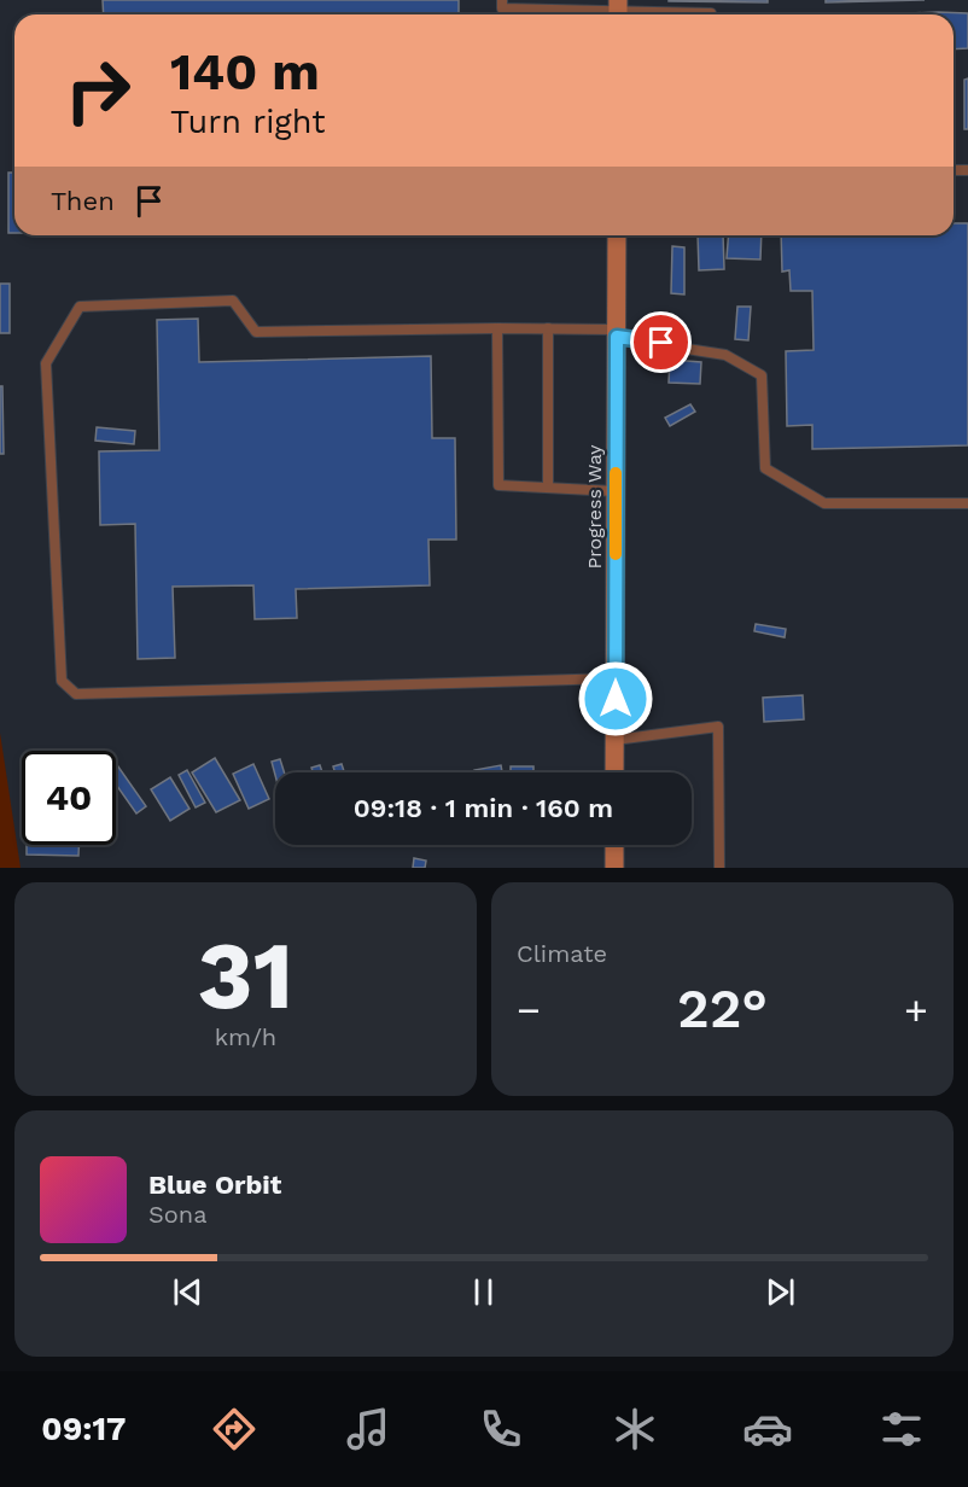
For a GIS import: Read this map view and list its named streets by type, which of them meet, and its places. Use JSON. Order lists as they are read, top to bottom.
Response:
{
  "streets": {
    "street": ["Progress Way"]
  },
  "page": {
    "turn": ["140 m", "Turn right"],
    "then": "Then",
    "limit": "40",
    "trip": "09:18 · 1 min · 160 m",
    "tile": [
      ["31", "km/h"],
      "Climate"
    ],
    "heat": ["−", "22°", "+"],
    "song": ["Blue Orbit", "Sona"],
    "tabs": "09:17"
  }
}
